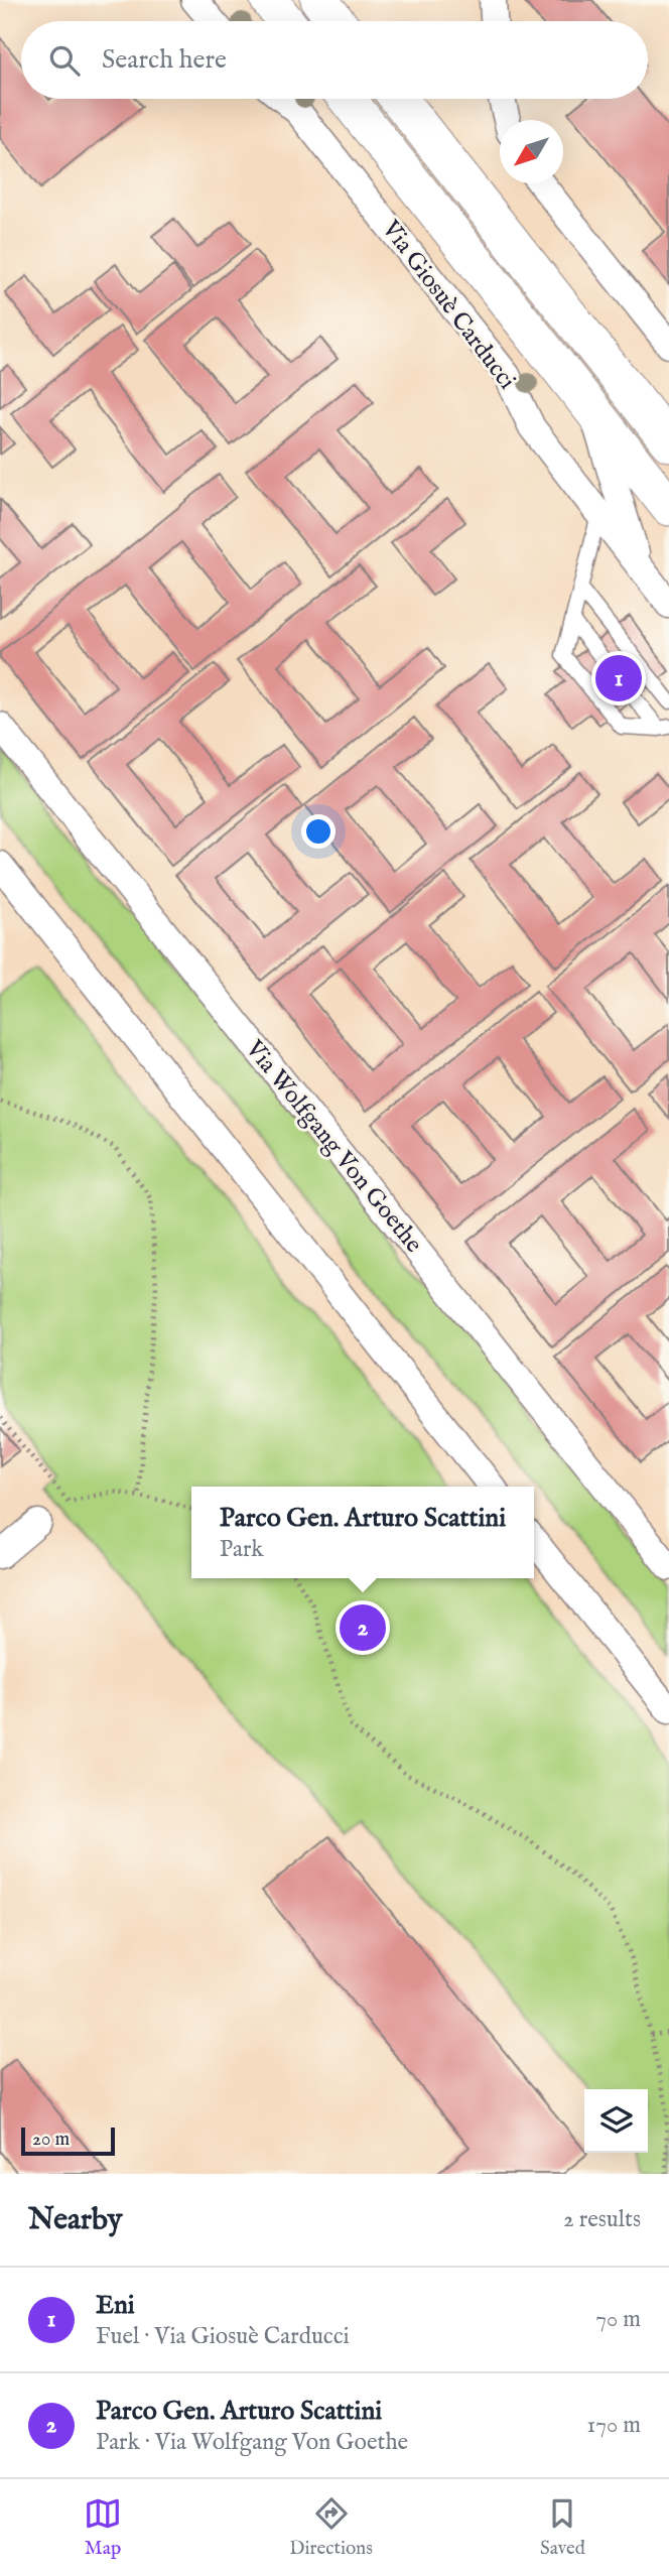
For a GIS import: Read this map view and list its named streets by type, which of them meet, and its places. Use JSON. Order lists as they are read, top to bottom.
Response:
{
  "streets": {
    "main road": ["Via Giosuè Carducci"],
    "street": ["Via Wolfgang Von Goethe"]
  },
  "scale_bar": "20 m",
  "north": "bottom left",
  "page": {
    "search": "Search here",
    "pins": ["1", "2"],
    "popup": ["Parco Gen. Arturo Scattini", "Park"],
    "scale": "20 m",
    "heading": ["Nearby", "2 results"],
    "list": [
      {
        "mark": "1",
        "name": "Eni",
        "note": "Fuel · Via Giosuè Carducci",
        "value": "70 m"
      },
      {
        "mark": "2",
        "name": "Parco Gen. Arturo Scattini",
        "note": "Park · Via Wolfgang Von Goethe",
        "value": "170 m"
      }
    ],
    "nav": ["Map", "Directions", "Saved"]
  }
}
